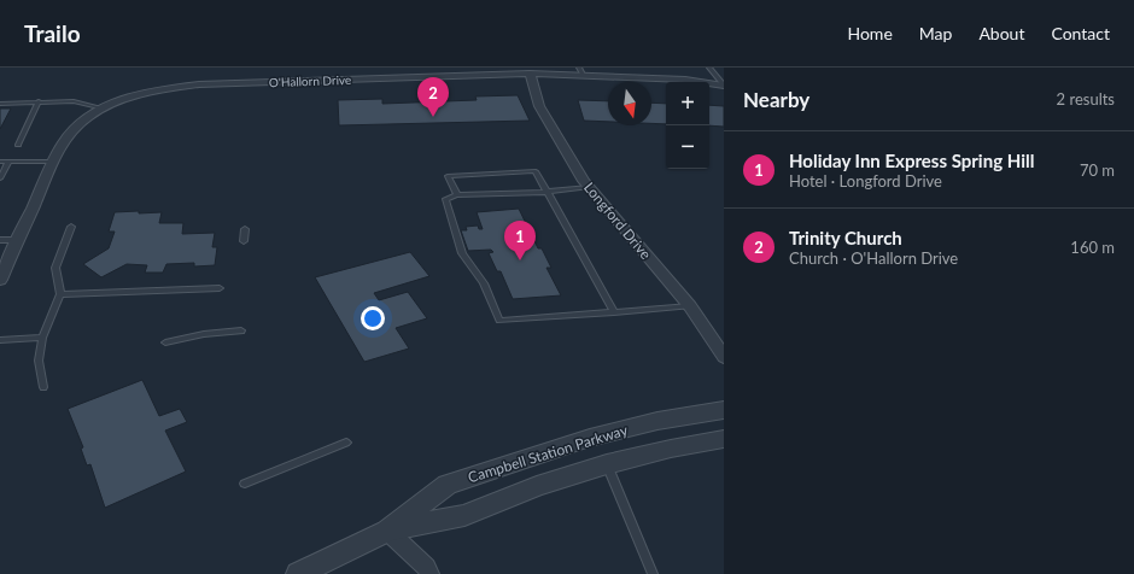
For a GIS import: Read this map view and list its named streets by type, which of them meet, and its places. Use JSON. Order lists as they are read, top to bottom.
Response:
{
  "streets": {
    "street": ["O'Hallorn Drive", "Longford Drive", "Campbell Station Parkway"]
  },
  "crossings": [
    ["O'Hallorn Drive", "Longford Drive"]
  ],
  "north": "bottom",
  "page": {
    "header": "Trailo",
    "nav": [
      "Home",
      "Map",
      "About",
      "Contact"
    ],
    "heading": ["Nearby", "2 results"],
    "pins": ["2", "1"],
    "map_buttons": ["+", "−"],
    "list": [
      {
        "mark": "1",
        "name": "Holiday Inn Express Spring Hill",
        "note": "Hotel · Longford Drive",
        "value": "70 m"
      },
      {
        "mark": "2",
        "name": "Trinity Church",
        "note": "Church · O'Hallorn Drive",
        "value": "160 m"
      }
    ]
  }
}
